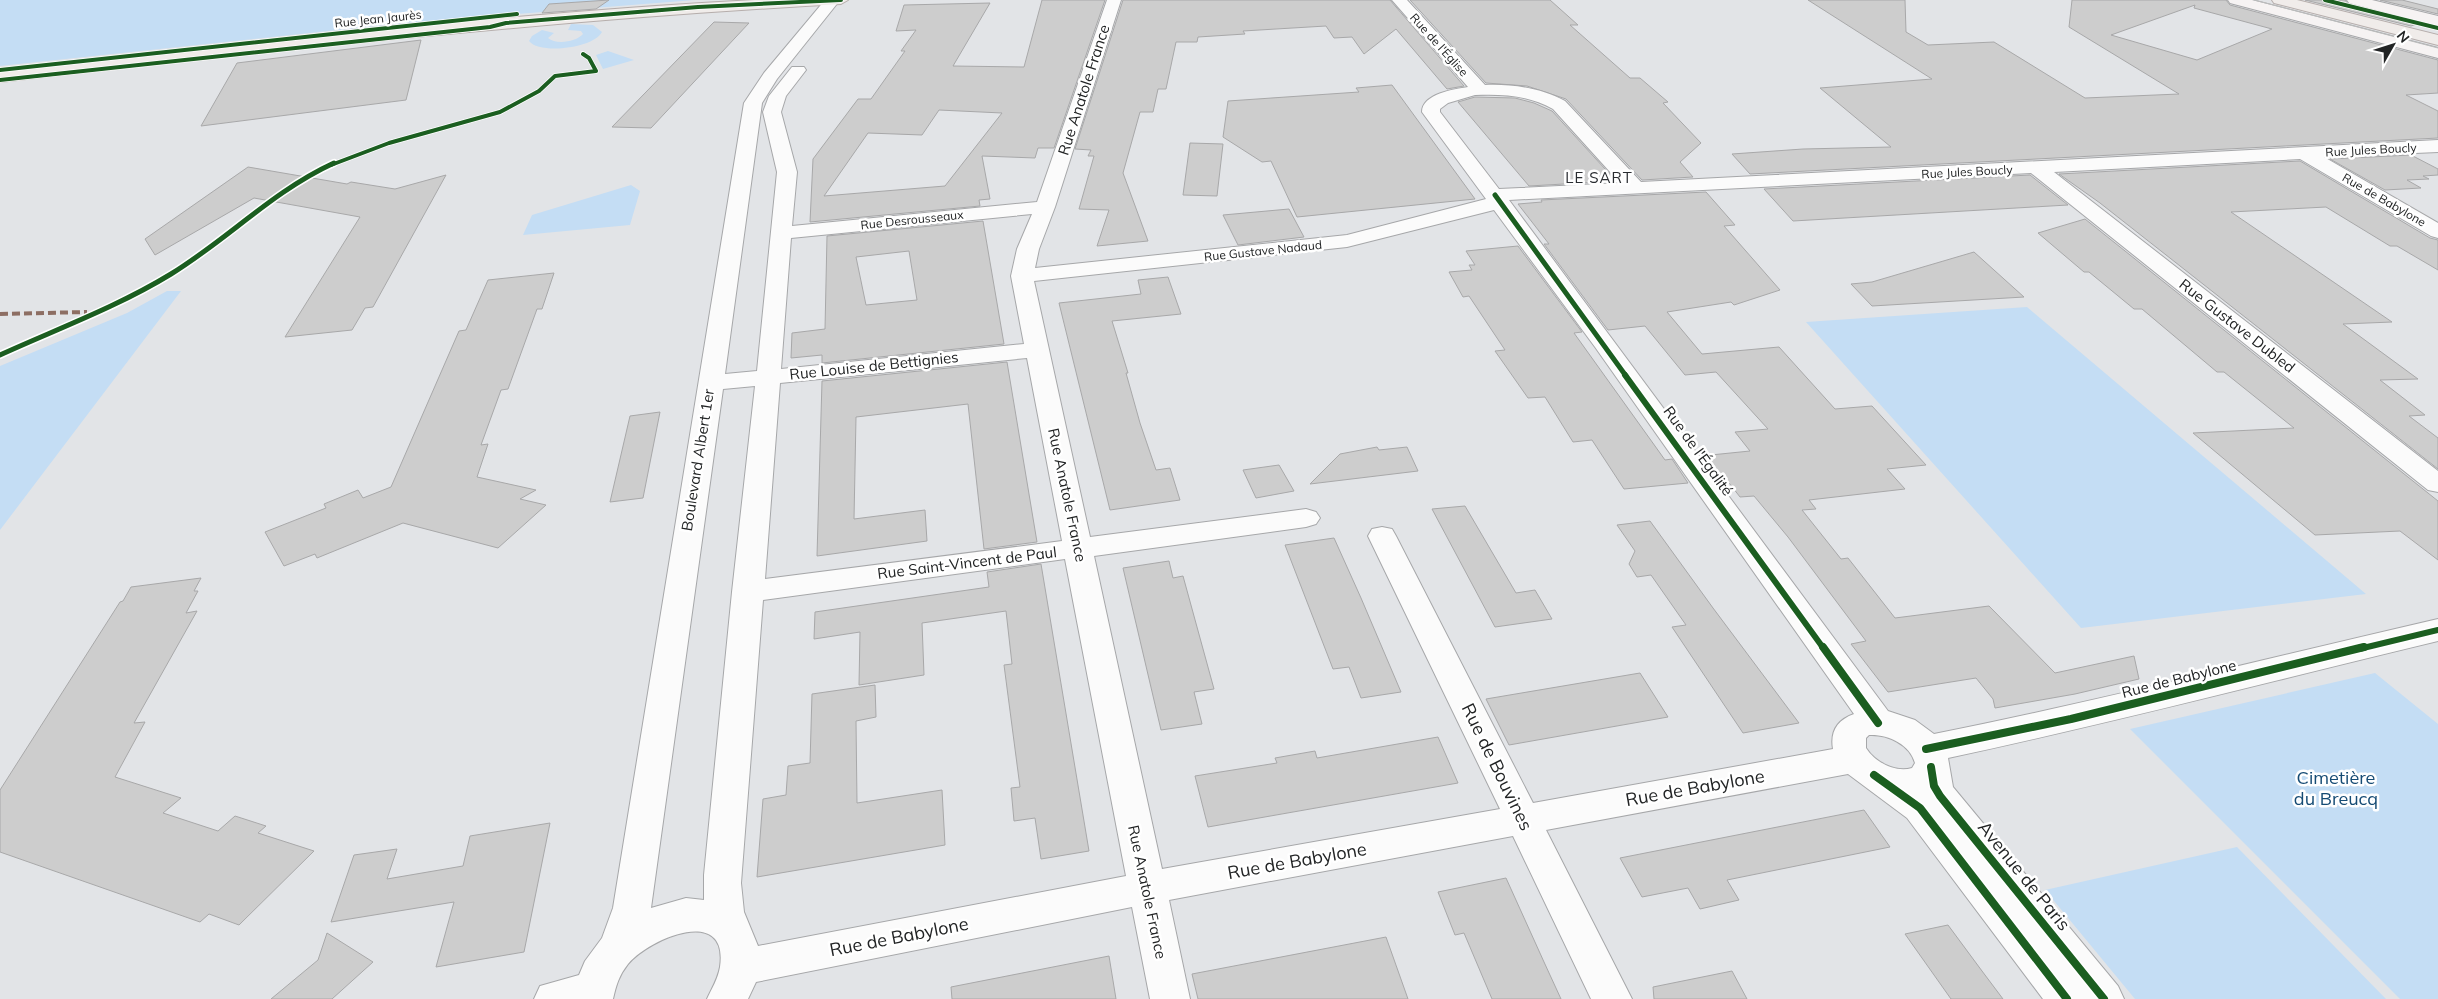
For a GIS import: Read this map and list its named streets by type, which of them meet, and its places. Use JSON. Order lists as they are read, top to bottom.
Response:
{
  "streets": {
    "main road": ["Rue Jean Jaurès"],
    "street": [
      "Rue de l'Église",
      "Rue Anatole France",
      "Rue Jules Boucly",
      "Rue de Babylone",
      "Rue Desrousseaux",
      "Rue Gustave Nadaud",
      "Rue Gustave Dubled",
      "Rue Louise de Bettignies",
      "Rue de l'Égalité",
      "Boulevard Albert 1er",
      "Rue Saint-Vincent de Paul",
      "Rue de Bouvines",
      "Avenue de Paris"
    ]
  },
  "crossings": [
    ["Rue Jean Jaurès", "Boulevard Albert 1er"],
    ["Rue de l'Église", "Rue de l'Égalité"],
    ["Rue Anatole France", "Rue de Babylone"],
    ["Rue Anatole France", "Rue Desrousseaux"],
    ["Rue Anatole France", "Rue Gustave Nadaud"],
    ["Rue Anatole France", "Rue Louise de Bettignies"],
    ["Rue Anatole France", "Rue Saint-Vincent de Paul"],
    ["Rue Jules Boucly", "Rue de Babylone"],
    ["Rue Jules Boucly", "Rue Gustave Nadaud"],
    ["Rue Jules Boucly", "Rue Gustave Dubled"],
    ["Rue Jules Boucly", "Rue de l'Égalité"],
    ["Rue de Babylone", "Rue de l'Égalité"],
    ["Rue de Babylone", "Rue de Bouvines"],
    ["Rue de Babylone", "Avenue de Paris"],
    ["Rue Gustave Nadaud", "Rue de l'Égalité"],
    ["Rue Louise de Bettignies", "Boulevard Albert 1er"],
    ["Rue de l'Égalité", "Avenue de Paris"]
  ],
  "districts": ["LE SART"],
  "parks": ["Cimetière du Breucq"],
  "north": "top right"
}
